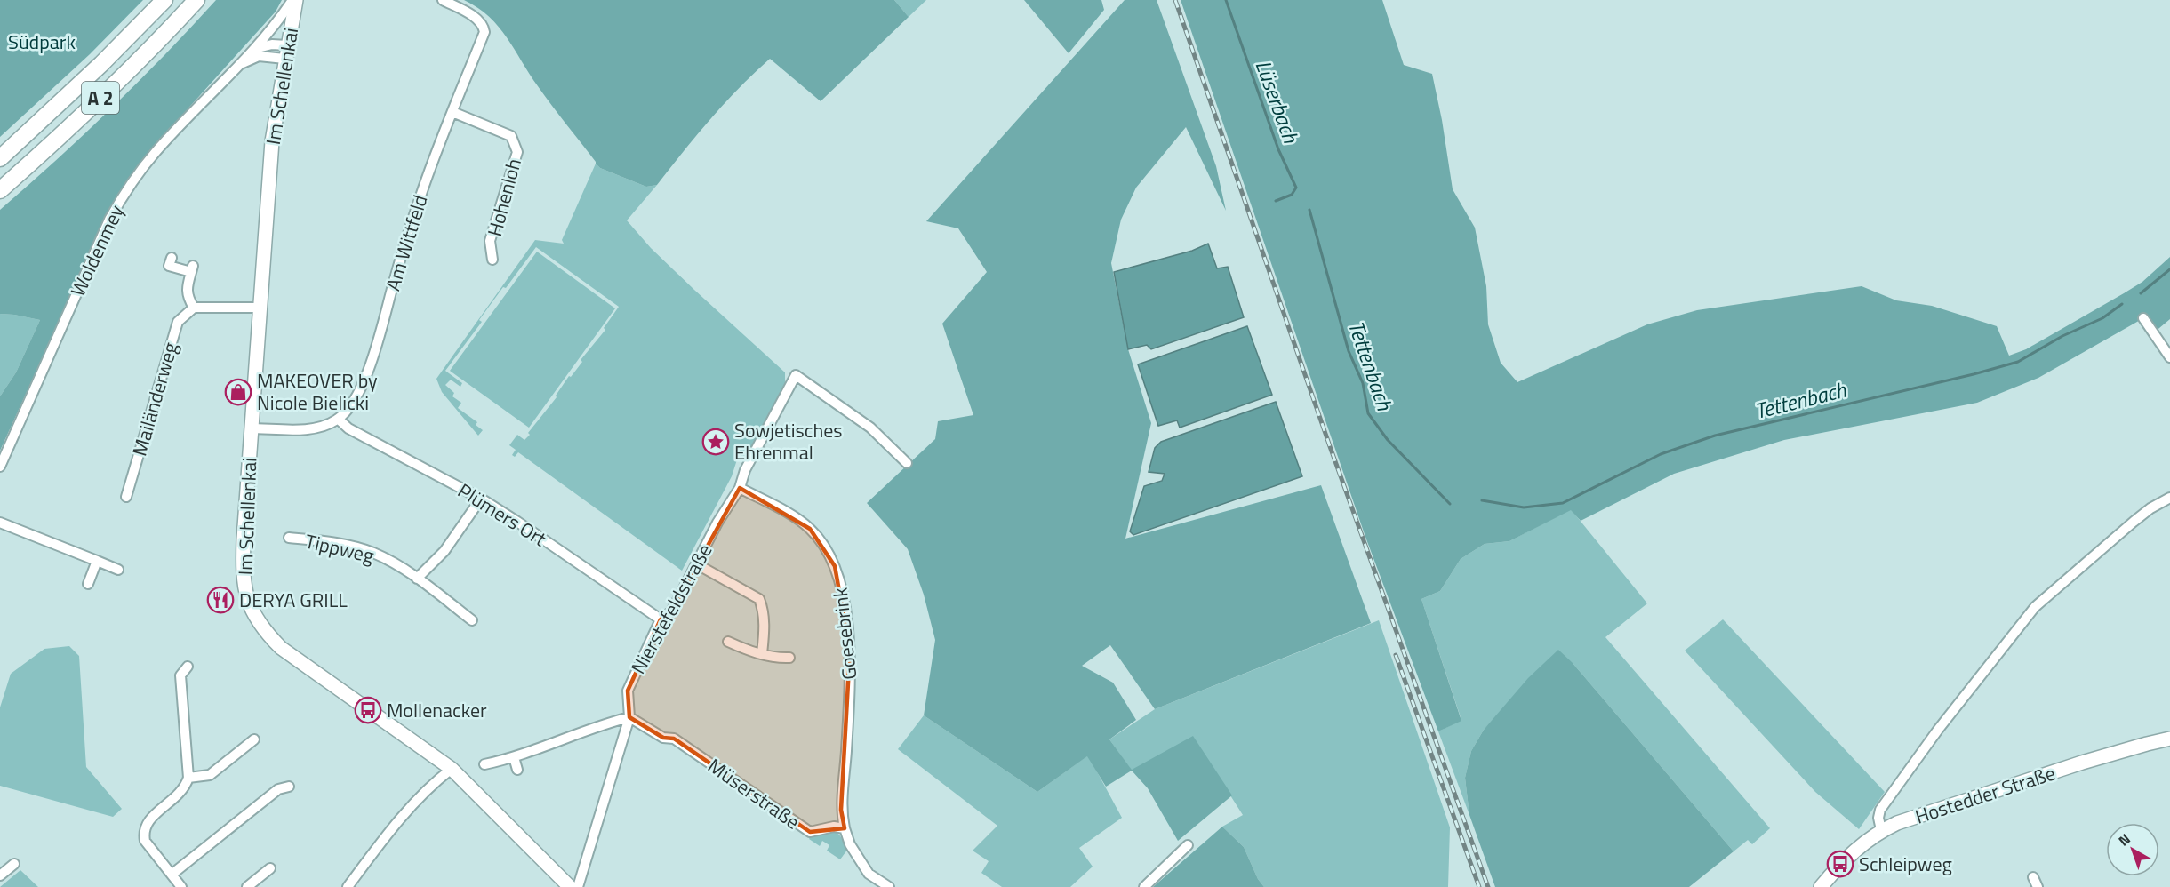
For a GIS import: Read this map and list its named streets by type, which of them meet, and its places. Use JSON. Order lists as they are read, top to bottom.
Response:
{
  "streets": {
    "highway": ["A 2"],
    "street": [
      "Im Schellenkai",
      "Hohenloh",
      "Am Wittfeld",
      "Woldenmey",
      "Mailänderweg",
      "Plümers Ort",
      "Tippweg",
      "Nierstefeldstraße",
      "Goesebrink",
      "Müserstraße",
      "Hostedder Straße"
    ]
  },
  "crossings": [
    ["Im Schellenkai", "Am Wittfeld"],
    ["Im Schellenkai", "Woldenmey"],
    ["Hohenloh", "Am Wittfeld"],
    ["Am Wittfeld", "Plümers Ort"],
    ["Plümers Ort", "Nierstefeldstraße"],
    ["Nierstefeldstraße", "Goesebrink"],
    ["Nierstefeldstraße", "Müserstraße"],
    ["Goesebrink", "Müserstraße"]
  ],
  "water": ["Lüserbach", "Tettenbach"],
  "parks": ["Südpark"],
  "places": {
    "shop": ["MAKEOVER by Nicole Bielicki"],
    "place": ["Sowjetisches Ehrenmal"],
    "restaurant": ["DERYA GRILL"],
    "bus stop": ["Mollenacker", "Schleipweg"]
  },
  "north": "top left"
}
